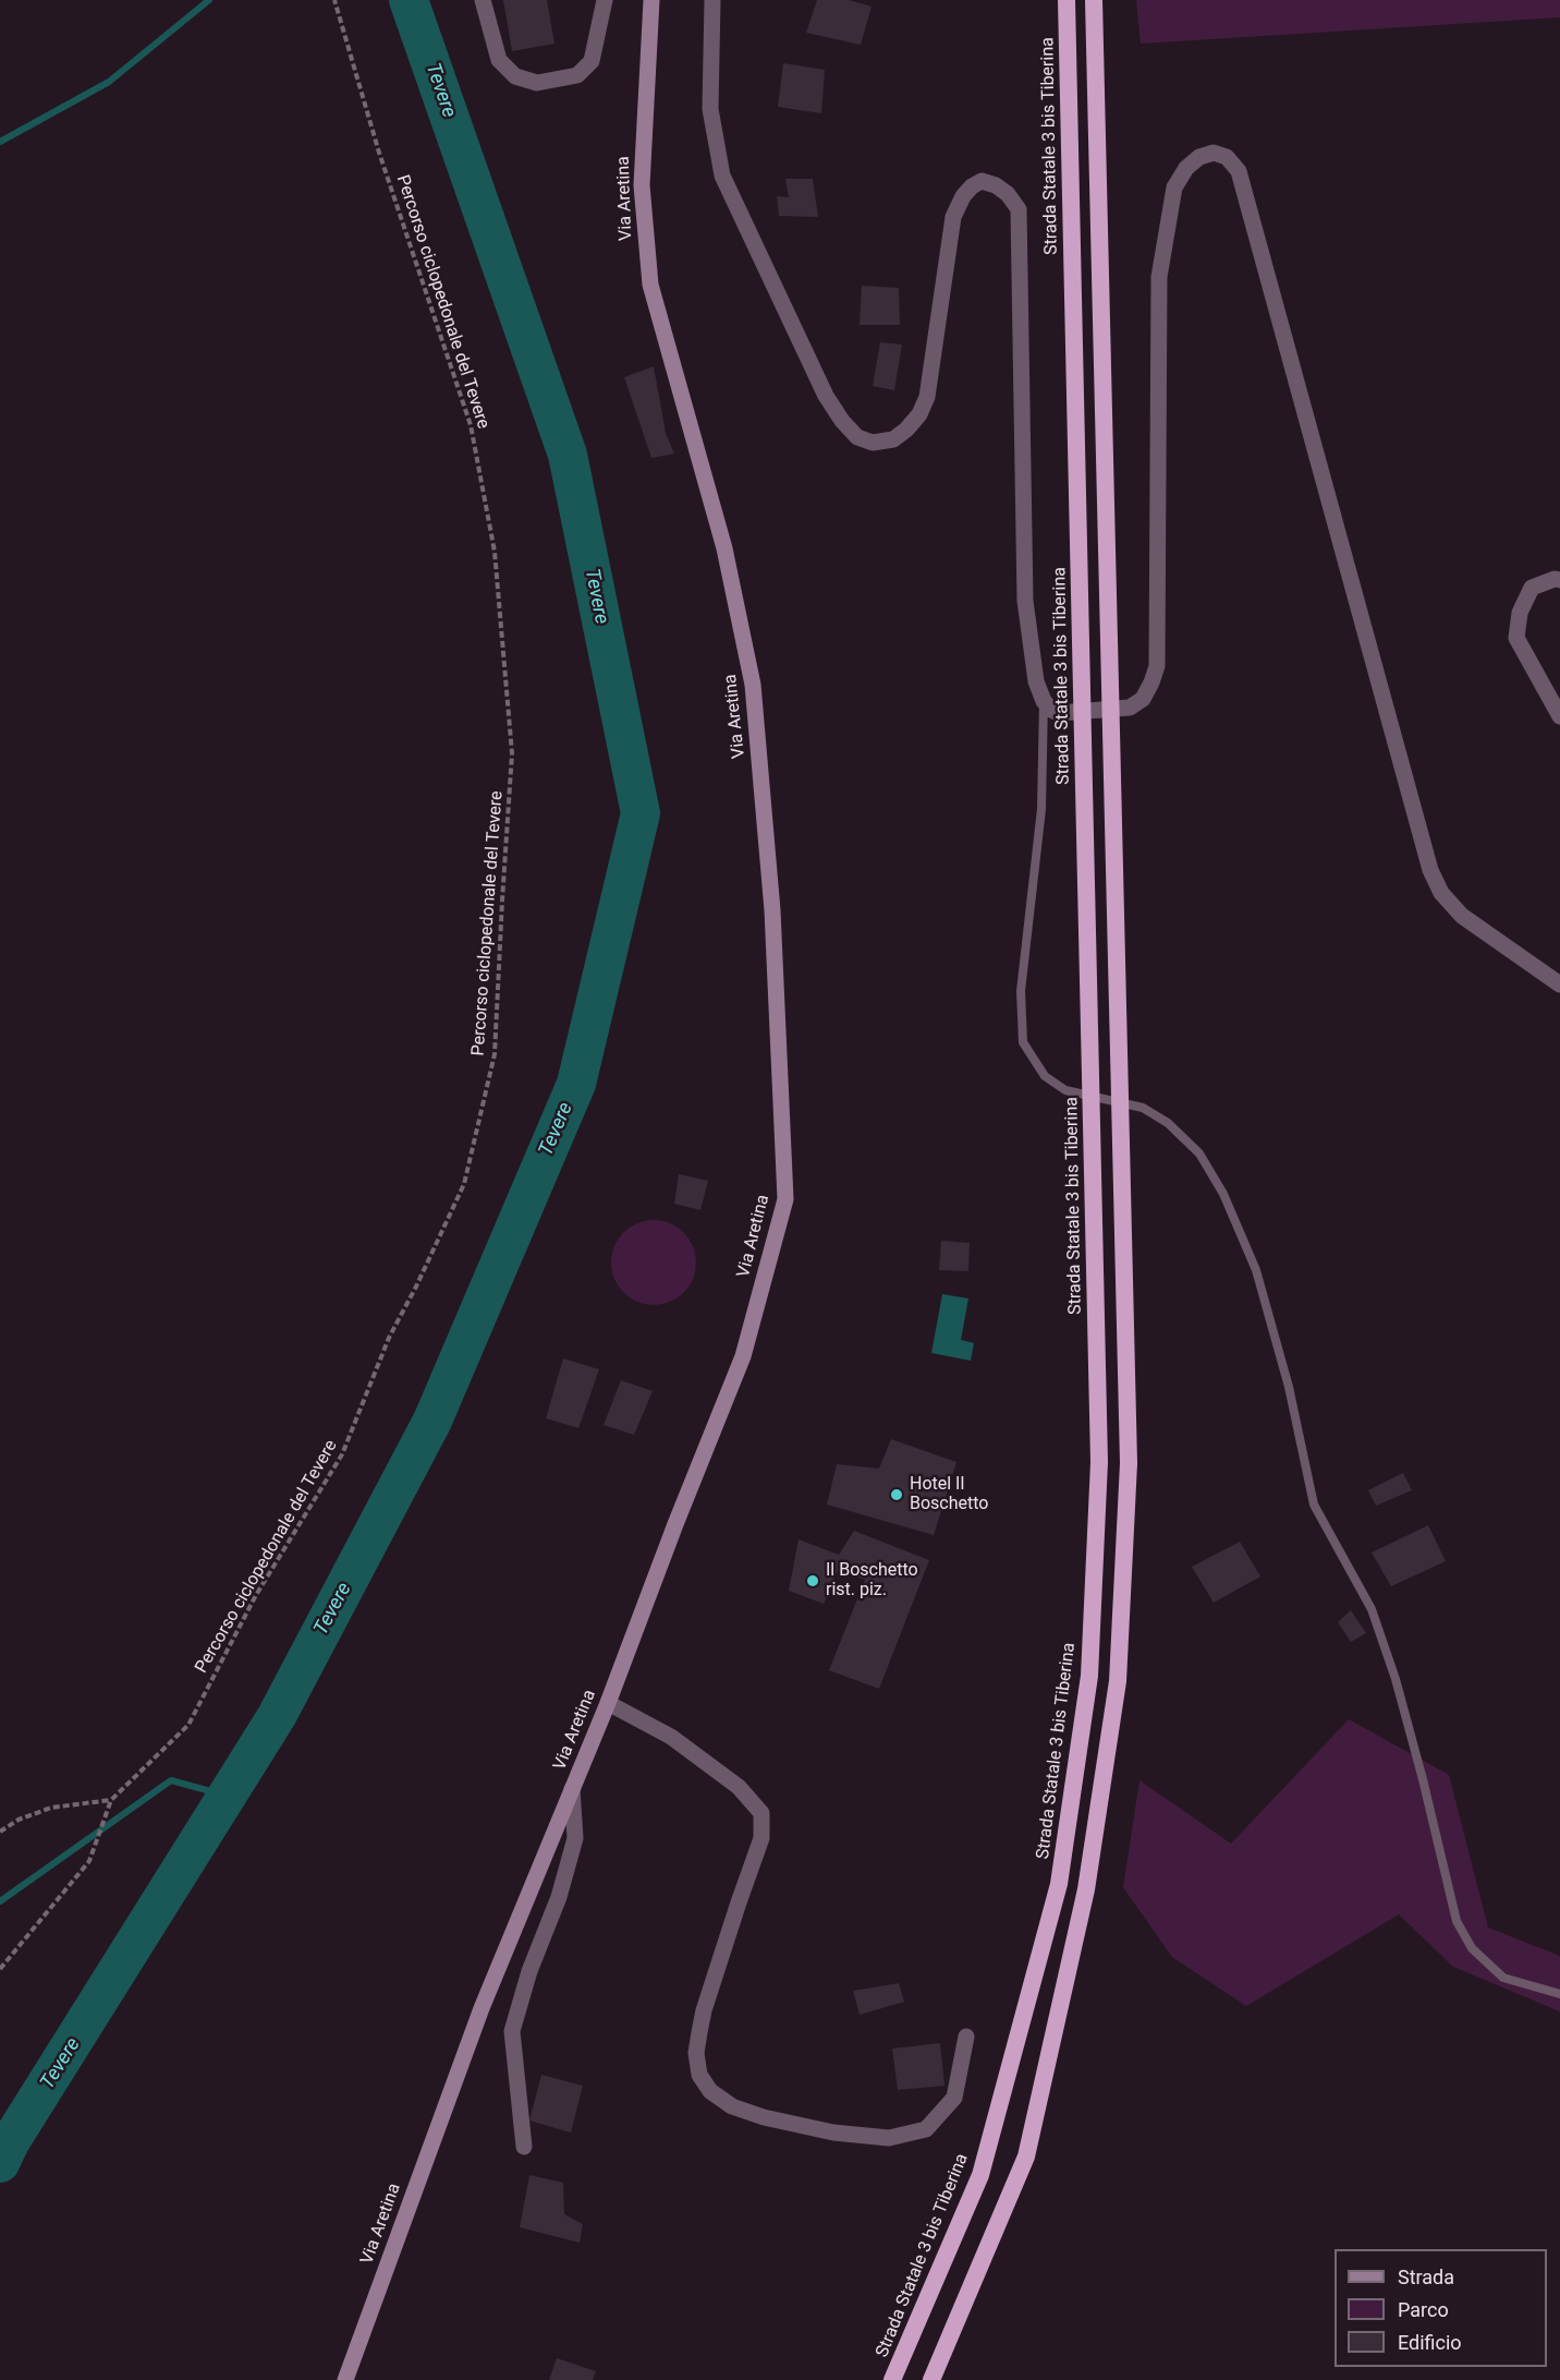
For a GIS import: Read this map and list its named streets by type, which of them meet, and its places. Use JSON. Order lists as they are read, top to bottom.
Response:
{
  "streets": {
    "highway": ["Strada Statale 3 bis Tiberina"],
    "main road": ["Via Aretina"],
    "path": ["Percorso ciclopedonale del Tevere"]
  },
  "water": ["Tevere"],
  "places": ["Hotel Il Boschetto", "Il Boschetto rist. piz."],
  "legend": ["Strada", "Parco", "Edificio"]
}
